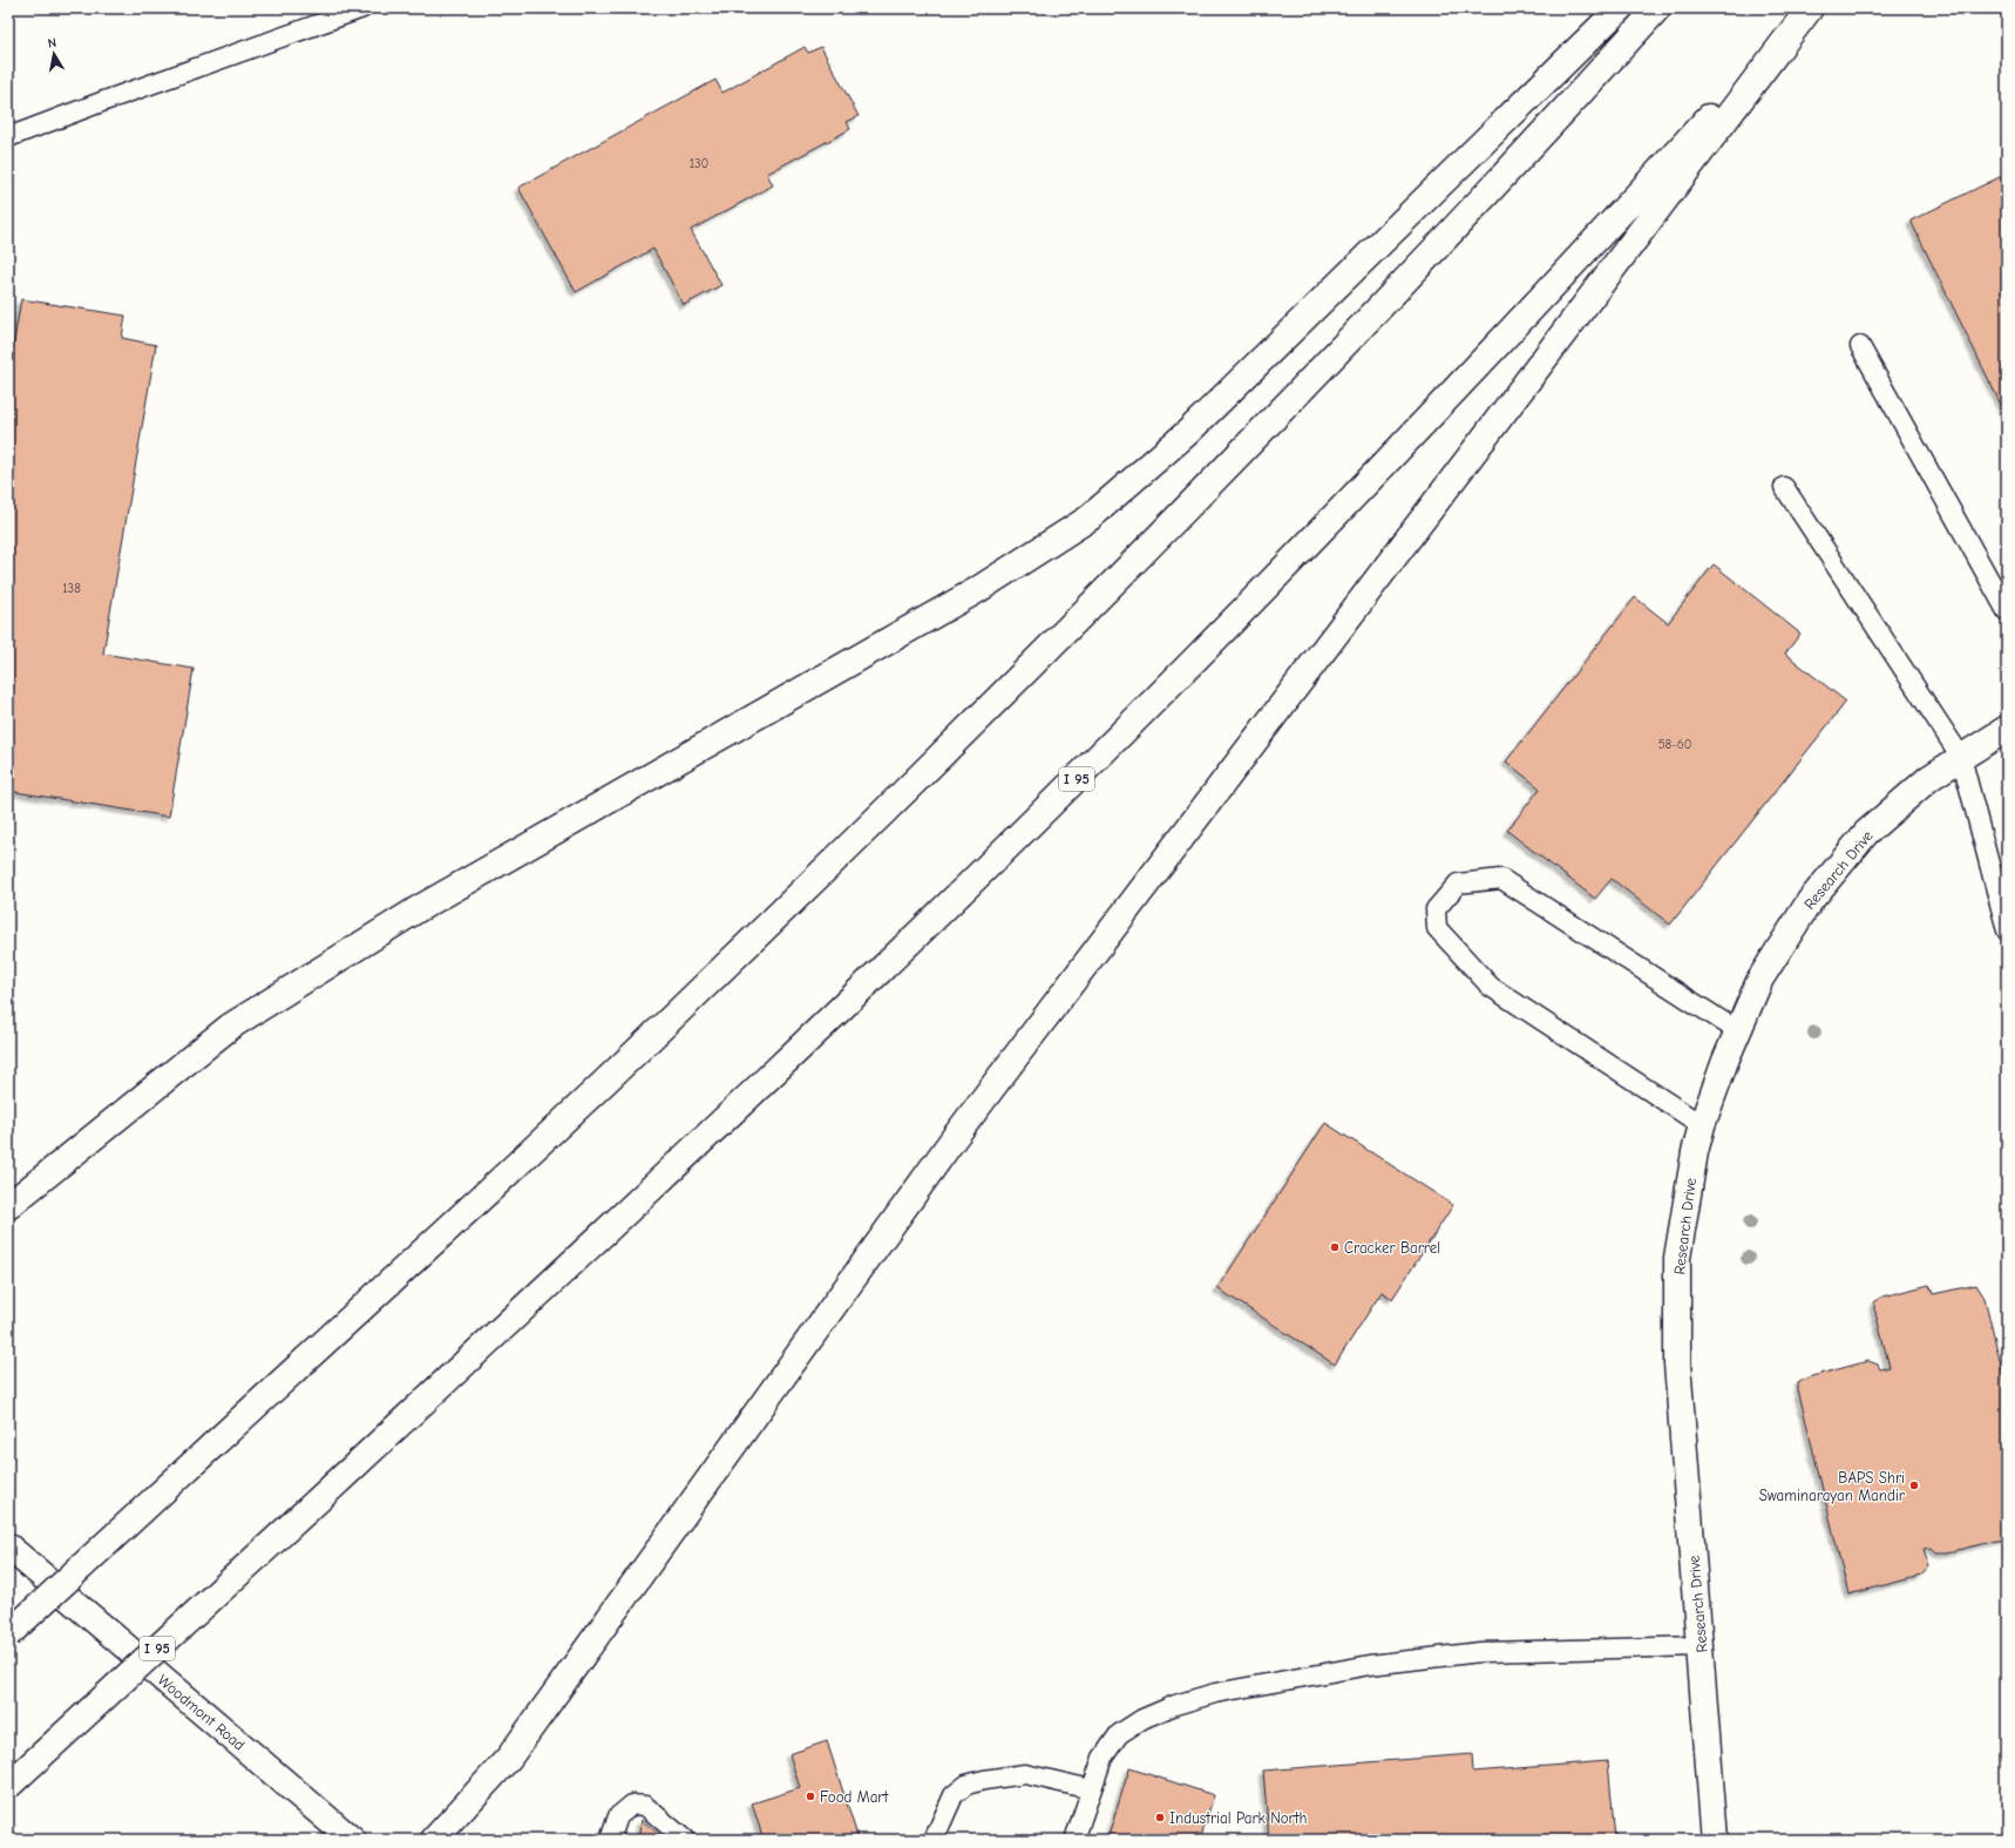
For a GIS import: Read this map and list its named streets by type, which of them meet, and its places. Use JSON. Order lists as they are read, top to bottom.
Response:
{
  "streets": {
    "main road": ["I 95", "Research Drive", "Woodmont Road"]
  },
  "places": [
    "Cracker Barrel",
    "BAPS Shri Swaminarayan Mandir",
    "Food Mart",
    "Industrial Park North"
  ],
  "house_numbers": ["130", "138", "58-60"],
  "north": "top"
}
